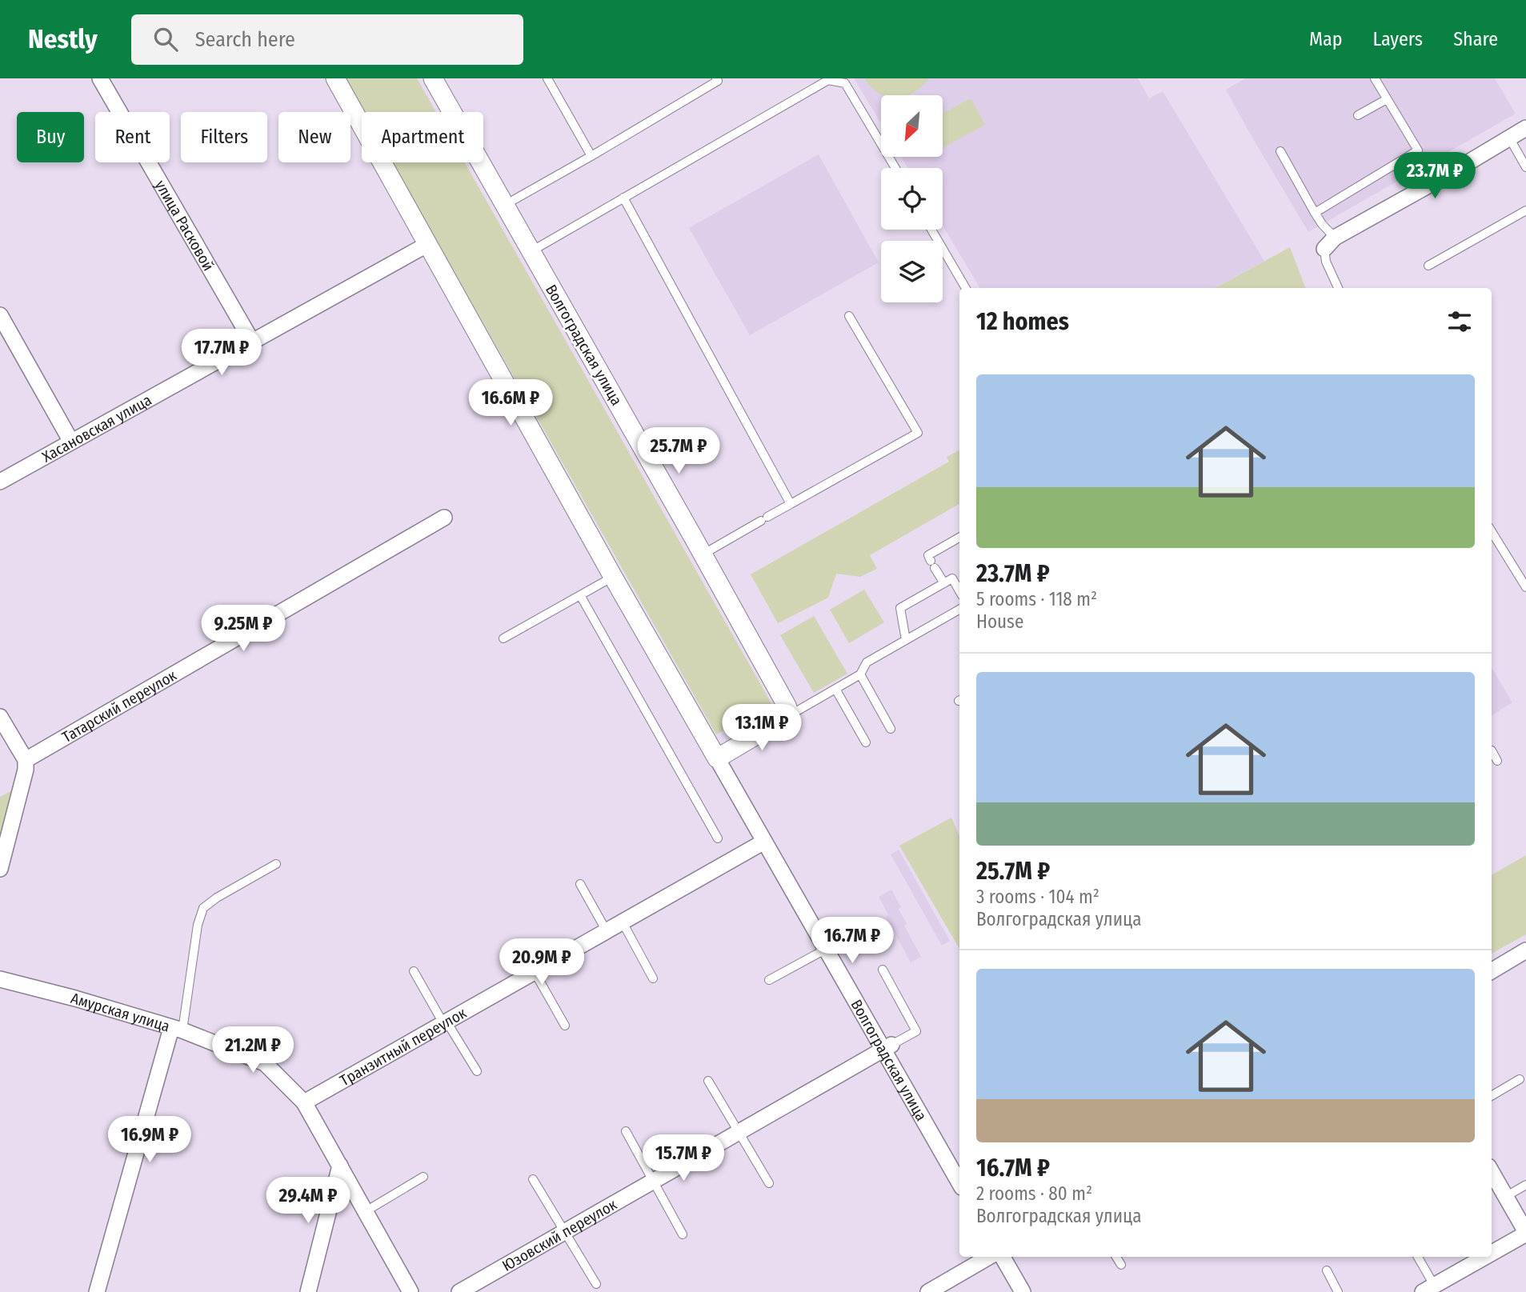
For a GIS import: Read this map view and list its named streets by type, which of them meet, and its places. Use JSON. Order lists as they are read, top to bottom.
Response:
{
  "streets": {
    "street": [
      "улица Расковой",
      "Волгоградская улица",
      "Хасановская улица",
      "Татарский переулок",
      "Амурская улица",
      "Транзитный переулок",
      "Юзовский переулок"
    ]
  },
  "crossings": [
    ["улица Расковой", "Хасановская улица"],
    ["Волгоградская улица", "Хасановская улица"],
    ["Волгоградская улица", "Транзитный переулок"],
    ["Волгоградская улица", "Юзовский переулок"],
    ["Амурская улица", "Транзитный переулок"]
  ],
  "north": "bottom left",
  "page": {
    "header": "Nestly",
    "search": "Search here",
    "nav": ["Map", "Layers", "Share"],
    "chip": [
      "Buy",
      "Rent",
      "Filters",
      "New",
      "Apartment"
    ],
    "price": [
      "23.7M ₽",
      "17.7M ₽",
      "16.6M ₽",
      "25.7M ₽",
      "9.25M ₽",
      "13.1M ₽",
      "16.7M ₽",
      "20.9M ₽",
      "21.2M ₽",
      "16.9M ₽",
      "15.7M ₽",
      "29.4M ₽"
    ],
    "heading": "12 homes",
    "list": [
      {
        "name": "23.7M ₽",
        "note": "5 rooms · 118 m² · House"
      },
      {
        "name": "25.7M ₽",
        "note": "3 rooms · 104 m² · Волгоградская улица"
      },
      {
        "name": "16.7M ₽",
        "note": "2 rooms · 80 m² · Волгоградская улица"
      }
    ]
  }
}
